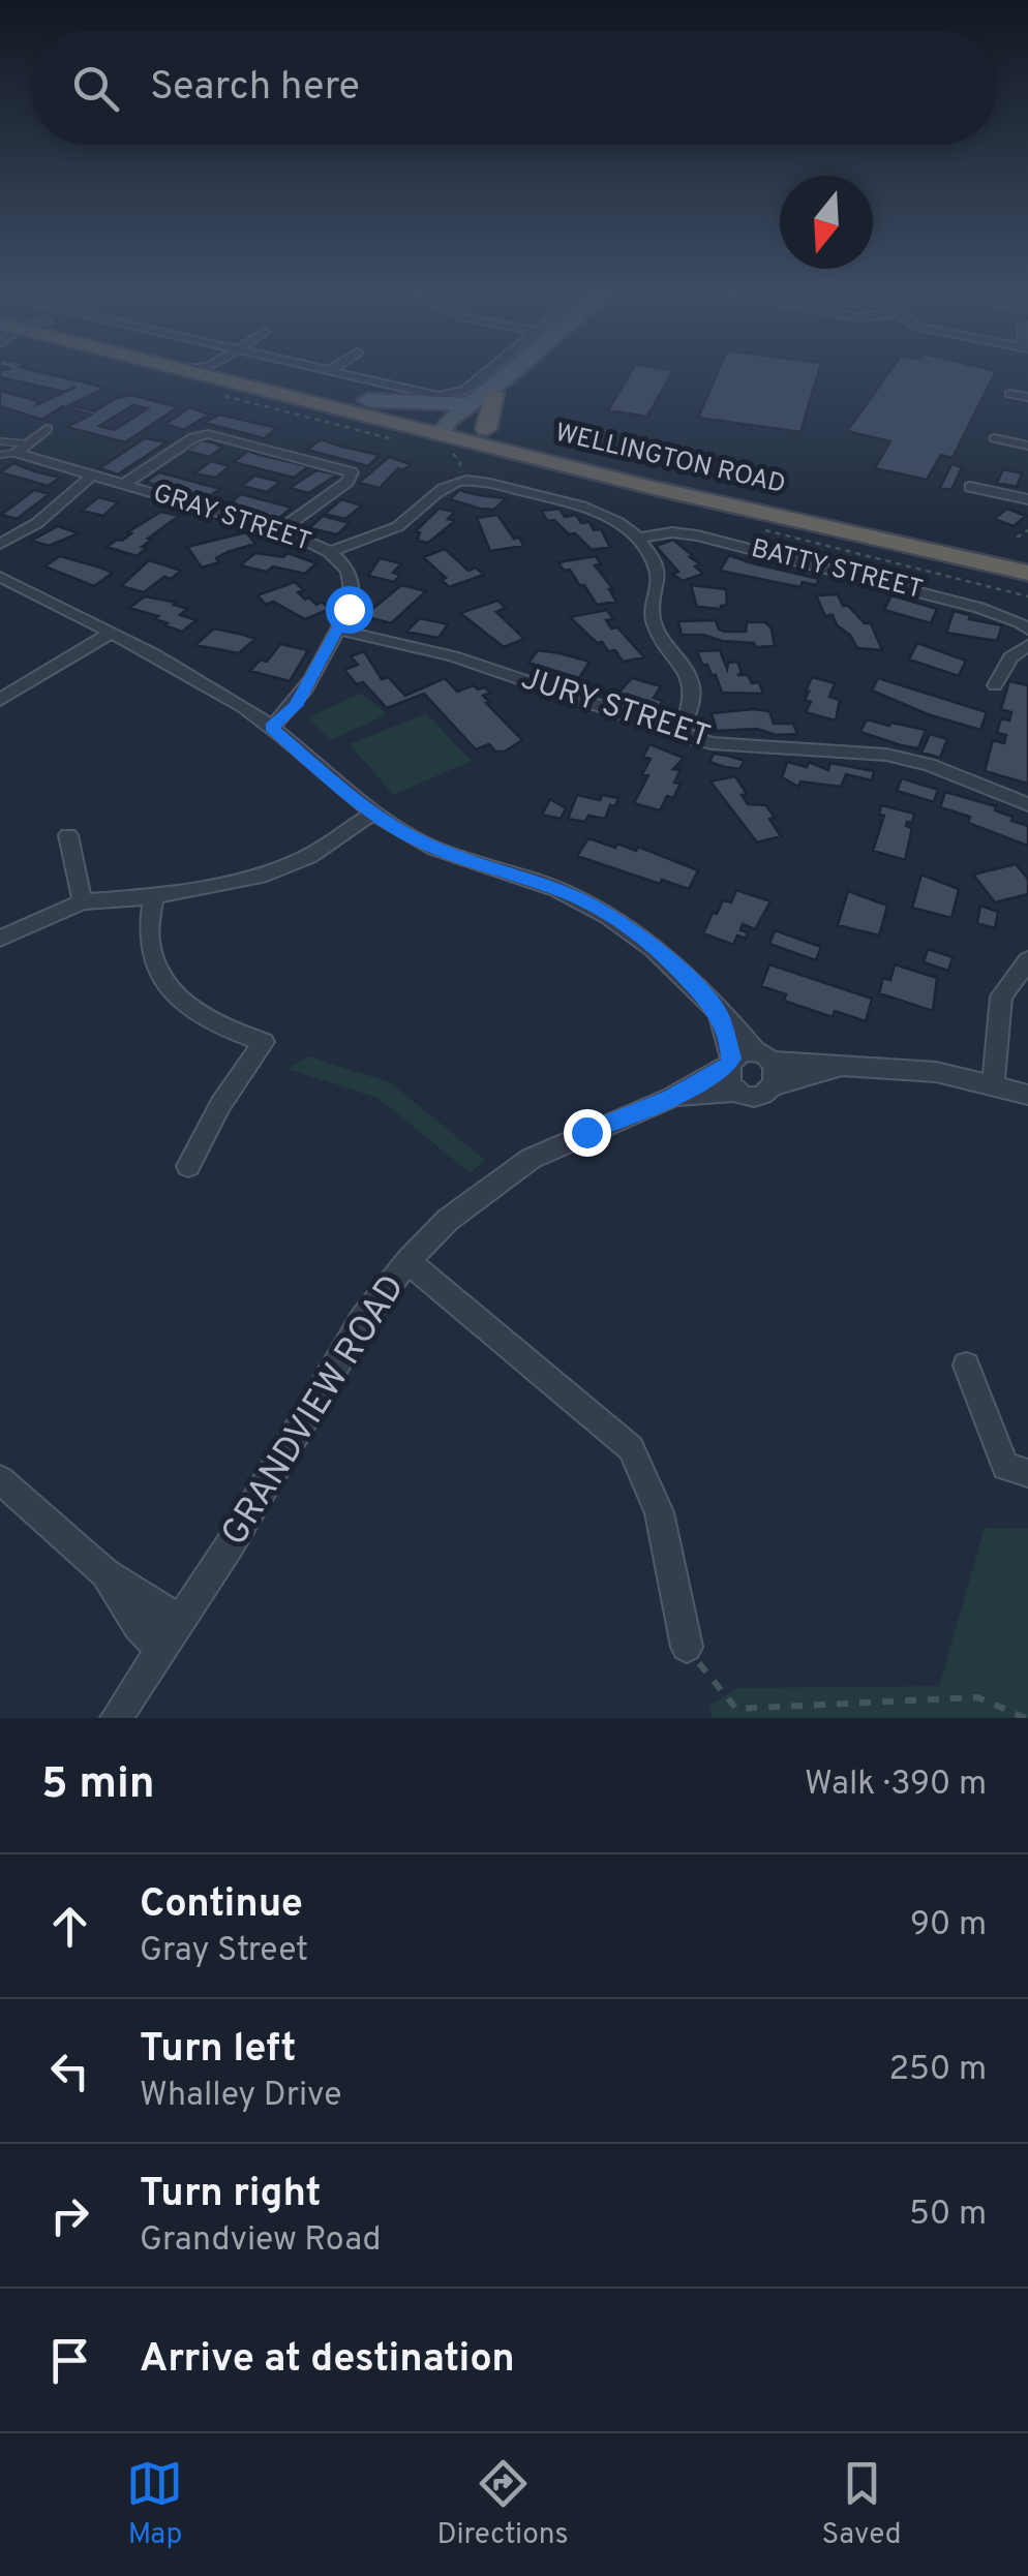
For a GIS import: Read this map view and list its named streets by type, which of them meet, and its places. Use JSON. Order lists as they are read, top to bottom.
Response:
{
  "streets": {
    "highway": ["WELLINGTON ROAD"],
    "street": [
      "GRAY STREET",
      "BATTY STREET",
      "JURY STREET",
      "GRANDVIEW ROAD"
    ]
  },
  "crossings": [
    ["GRAY STREET", "JURY STREET"]
  ],
  "north": "bottom",
  "page": {
    "search": "Search here",
    "heading": ["5 min", "Walk · 390 m"],
    "list": [
      ["Continue", "Gray Street", "90 m"],
      ["Turn left", "Whalley Drive", "250 m"],
      ["Turn right", "Grandview Road", "50 m"],
      "Arrive at destination"
    ],
    "nav": ["Map", "Directions", "Saved"]
  }
}
